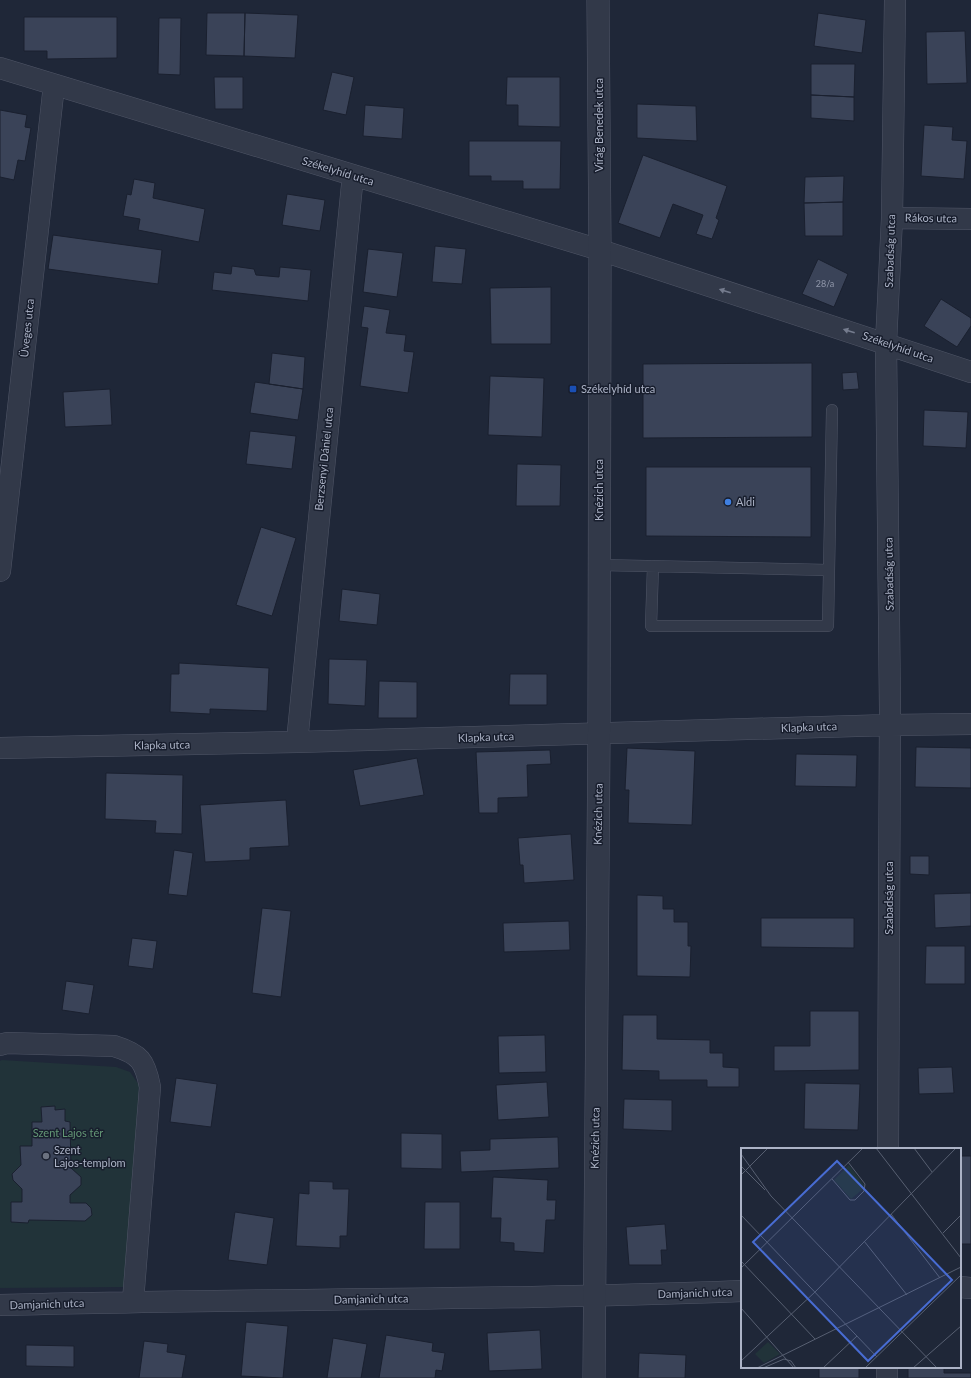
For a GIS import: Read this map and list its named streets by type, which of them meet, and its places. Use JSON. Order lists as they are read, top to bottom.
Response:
{
  "streets": {
    "street": [
      "Virág Benedek utca",
      "Székelyhíd utca",
      "Rákos utca",
      "Szabadság utca",
      "Üveges utca",
      "Berzsenyi Dániel utca",
      "Knézich utca",
      "Klapka utca",
      "Damjanich utca"
    ]
  },
  "crossings": [
    ["Virág Benedek utca", "Székelyhíd utca"],
    ["Virág Benedek utca", "Knézich utca"],
    ["Székelyhíd utca", "Szabadság utca"],
    ["Székelyhíd utca", "Üveges utca"],
    ["Székelyhíd utca", "Berzsenyi Dániel utca"],
    ["Székelyhíd utca", "Knézich utca"],
    ["Rákos utca", "Szabadság utca"],
    ["Szabadság utca", "Klapka utca"],
    ["Berzsenyi Dániel utca", "Klapka utca"],
    ["Knézich utca", "Klapka utca"],
    ["Knézich utca", "Damjanich utca"]
  ],
  "parks": ["Szent Lajos tér"],
  "places": {
    "transit": ["Székelyhíd utca"],
    "other": ["Aldi", "Szent Lajos-templom"]
  },
  "house_numbers": ["28/a"]
}
